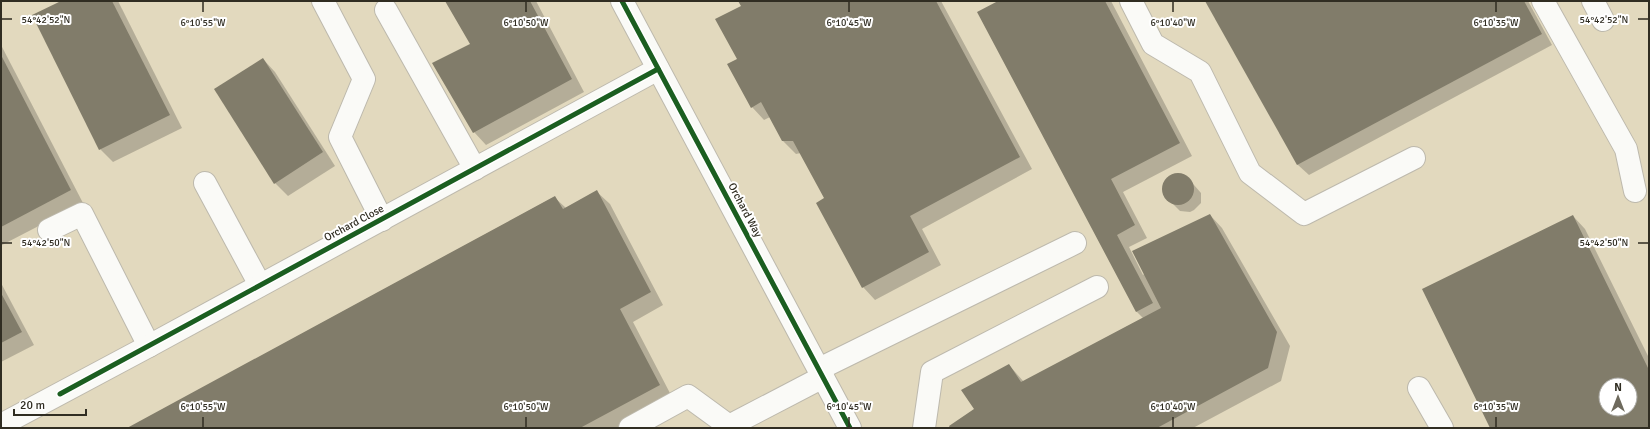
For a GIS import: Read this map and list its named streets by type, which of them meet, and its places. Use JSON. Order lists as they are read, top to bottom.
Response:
{
  "streets": {
    "street": ["Orchard Way", "Orchard Close"]
  },
  "crossings": [
    ["Orchard Way", "Orchard Close"]
  ],
  "scale_bar": "20 m",
  "north": "top",
  "coordinates": [
    "54°42'52\"N",
    "6°10'55\"W",
    "6°10'50\"W",
    "6°10'45\"W",
    "6°10'40\"W",
    "6°10'35\"W",
    "54°42'50\"N"
  ]
}
